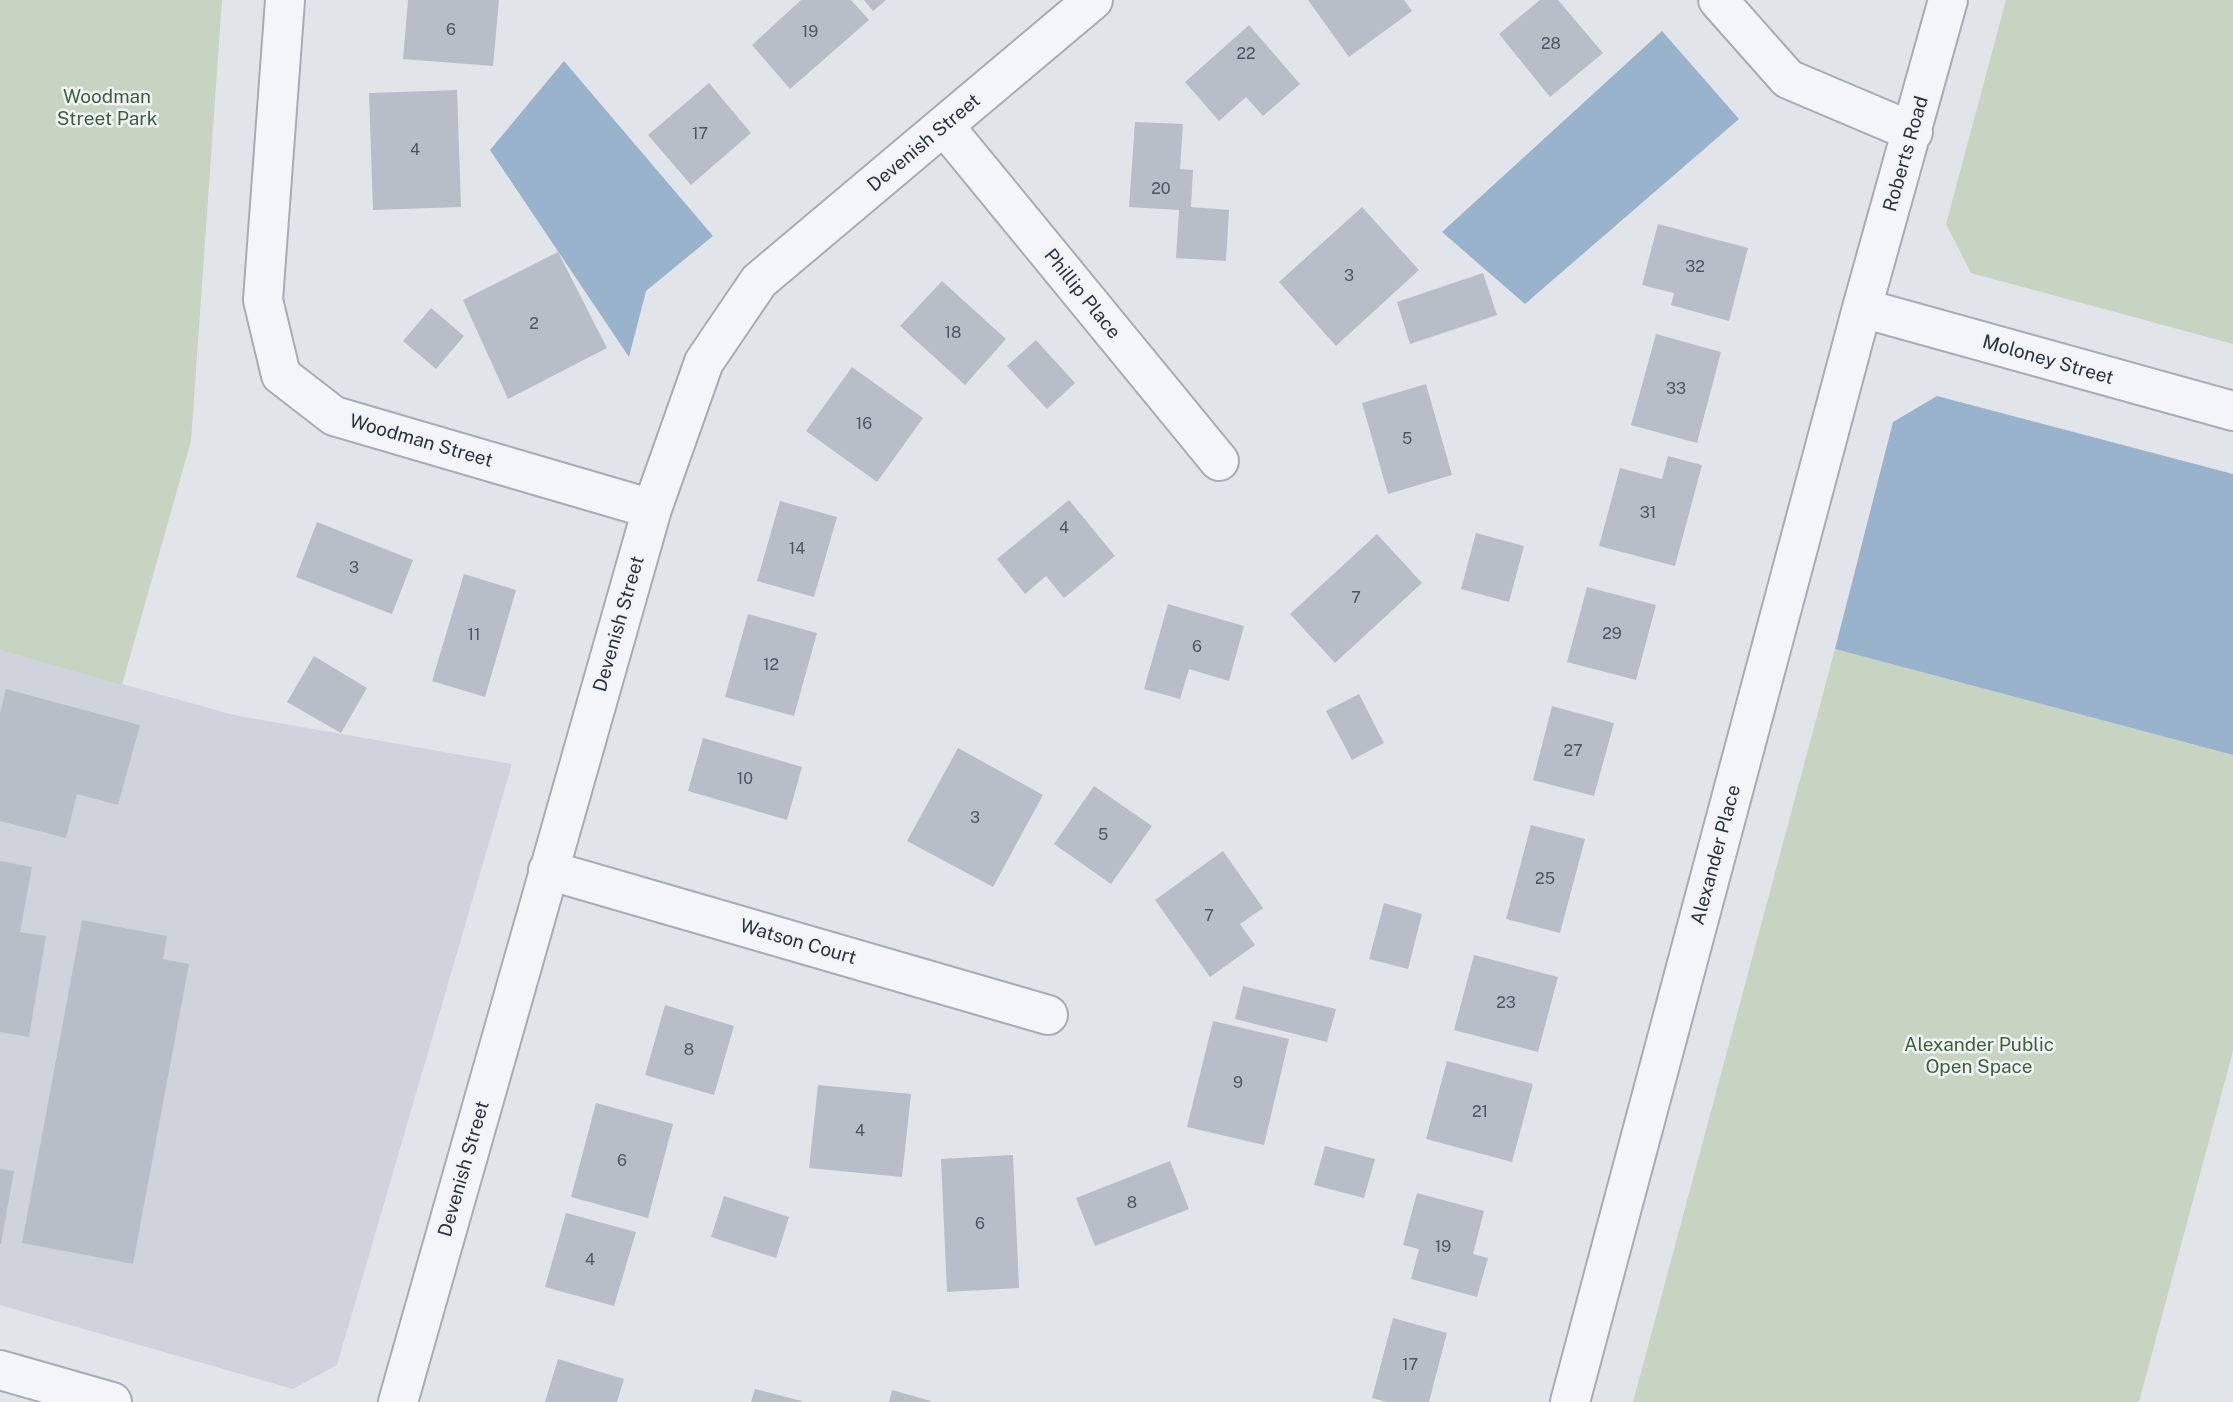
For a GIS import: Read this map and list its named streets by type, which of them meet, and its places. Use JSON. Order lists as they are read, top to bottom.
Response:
{
  "streets": {
    "street": [
      "Devenish Street",
      "Roberts Road",
      "Phillip Place",
      "Moloney Street",
      "Woodman Street",
      "Alexander Place",
      "Watson Court"
    ]
  },
  "crossings": [
    ["Devenish Street", "Phillip Place"],
    ["Devenish Street", "Woodman Street"],
    ["Devenish Street", "Watson Court"],
    ["Roberts Road", "Moloney Street"],
    ["Roberts Road", "Alexander Place"],
    ["Moloney Street", "Alexander Place"]
  ],
  "parks": ["Woodman Street Park", "Alexander Public Open Space"],
  "house_numbers": [
    "6",
    "19",
    "28",
    "22",
    "17",
    "4",
    "20",
    "32",
    "3",
    "2",
    "18",
    "33",
    "16",
    "5",
    "31",
    "4",
    "14",
    "3",
    "7",
    "29",
    "11",
    "6",
    "12",
    "27",
    "10",
    "3",
    "5",
    "25",
    "7",
    "23",
    "8",
    "9",
    "21",
    "4",
    "6",
    "8",
    "6",
    "19",
    "4",
    "17"
  ]
}
